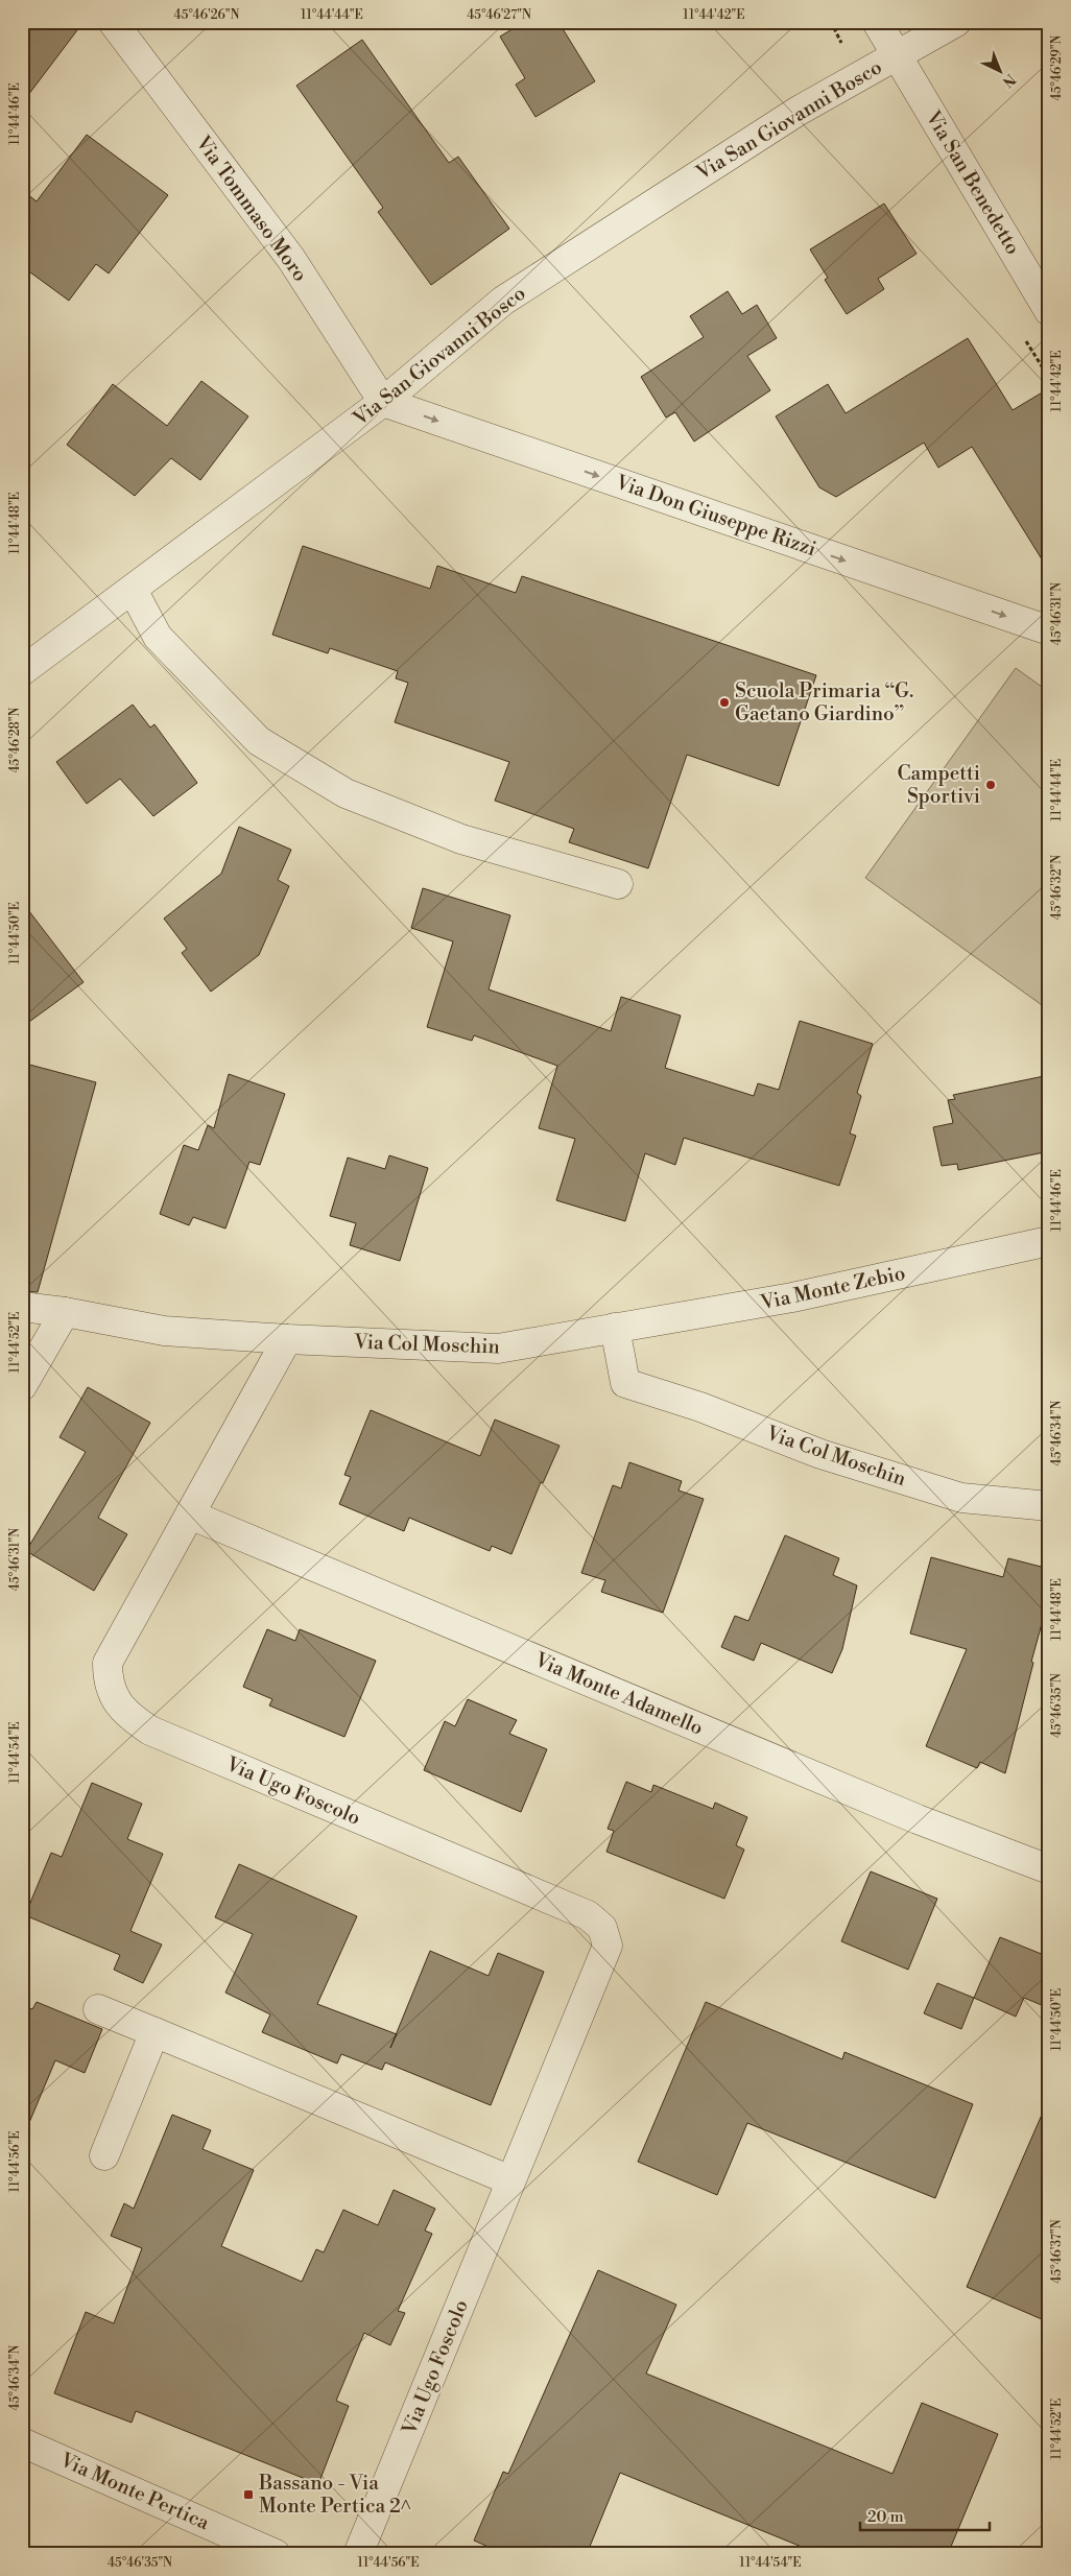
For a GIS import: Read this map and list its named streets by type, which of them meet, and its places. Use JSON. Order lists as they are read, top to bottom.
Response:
{
  "streets": {
    "street": [
      "Via San Giovanni Bosco",
      "Via San Benedetto",
      "Via Tommaso Moro",
      "Via Don Giuseppe Rizzi",
      "Via Monte Zebio",
      "Via Col Moschin",
      "Via Monte Adamello",
      "Via Ugo Foscolo",
      "Via Monte Pertica"
    ]
  },
  "crossings": [
    ["Via San Giovanni Bosco", "Via San Benedetto"],
    ["Via San Giovanni Bosco", "Via Tommaso Moro"],
    ["Via San Giovanni Bosco", "Via Don Giuseppe Rizzi"],
    ["Via Tommaso Moro", "Via Don Giuseppe Rizzi"],
    ["Via Monte Zebio", "Via Col Moschin"],
    ["Via Col Moschin", "Via Ugo Foscolo"],
    ["Via Monte Adamello", "Via Ugo Foscolo"]
  ],
  "one_way": ["Via Don Giuseppe Rizzi"],
  "places": {
    "other": ["Scuola Primaria “G. Gaetano Giardino”", "Campetti Sportivi"],
    "transit": ["Bassano - Via Monte Pertica 2^"]
  },
  "scale_bar": "20 m",
  "north": "bottom right",
  "coordinates": [
    "45°46'26\"N",
    "11°44'44\"E",
    "45°46'27\"N",
    "11°44'42\"E",
    "45°46'29\"N",
    "11°44'46\"E",
    "11°44'48\"E",
    "45°46'31\"N",
    "45°46'28\"N",
    "45°46'32\"N",
    "11°44'50\"E",
    "11°44'52\"E",
    "45°46'34\"N",
    "45°46'35\"N",
    "11°44'54\"E",
    "11°44'56\"E",
    "45°46'37\"N"
  ]
}
